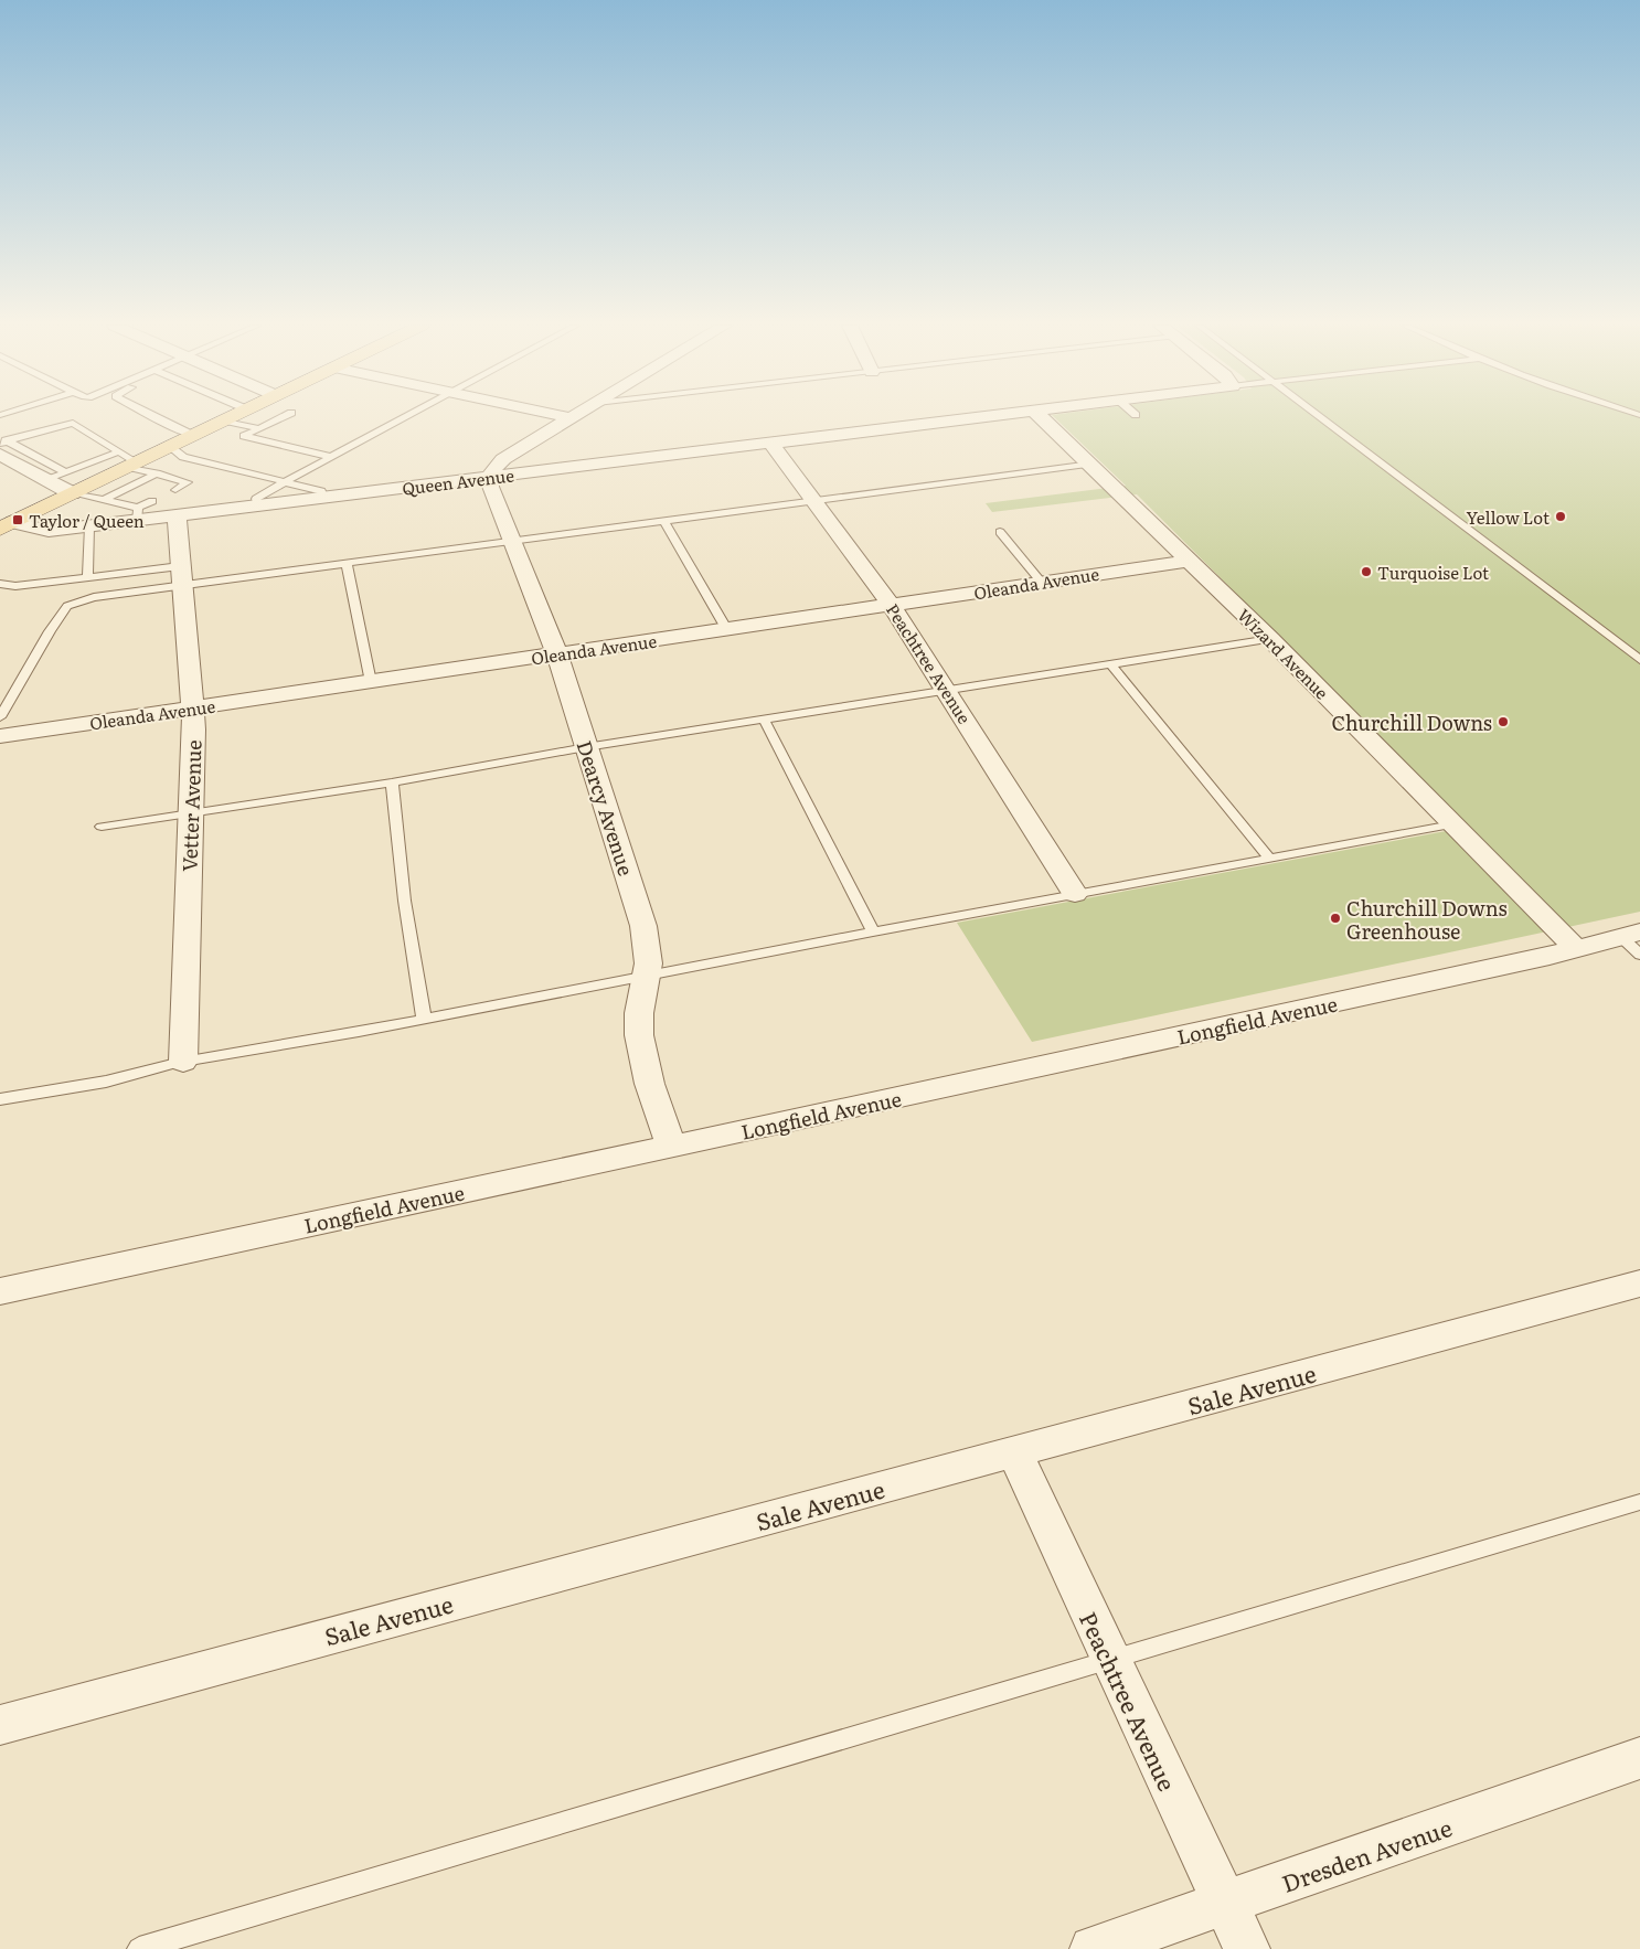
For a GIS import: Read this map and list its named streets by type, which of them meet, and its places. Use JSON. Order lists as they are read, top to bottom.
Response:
{
  "streets": {
    "street": [
      "Queen Avenue",
      "Oleanda Avenue",
      "Wizard Avenue",
      "Peachtree Avenue",
      "Vetter Avenue",
      "Dearcy Avenue",
      "Longfield Avenue",
      "Sale Avenue",
      "Dresden Avenue"
    ]
  },
  "crossings": [
    ["Queen Avenue", "Peachtree Avenue"],
    ["Queen Avenue", "Vetter Avenue"],
    ["Queen Avenue", "Dearcy Avenue"],
    ["Oleanda Avenue", "Wizard Avenue"],
    ["Oleanda Avenue", "Peachtree Avenue"],
    ["Oleanda Avenue", "Vetter Avenue"],
    ["Oleanda Avenue", "Dearcy Avenue"],
    ["Wizard Avenue", "Longfield Avenue"],
    ["Peachtree Avenue", "Sale Avenue"],
    ["Peachtree Avenue", "Dresden Avenue"],
    ["Dearcy Avenue", "Longfield Avenue"]
  ],
  "places": {
    "other": [
      "Yellow Lot",
      "Turquoise Lot",
      "Churchill Downs",
      "Churchill Downs Greenhouse"
    ],
    "transit": ["Taylor / Queen"]
  }
}
